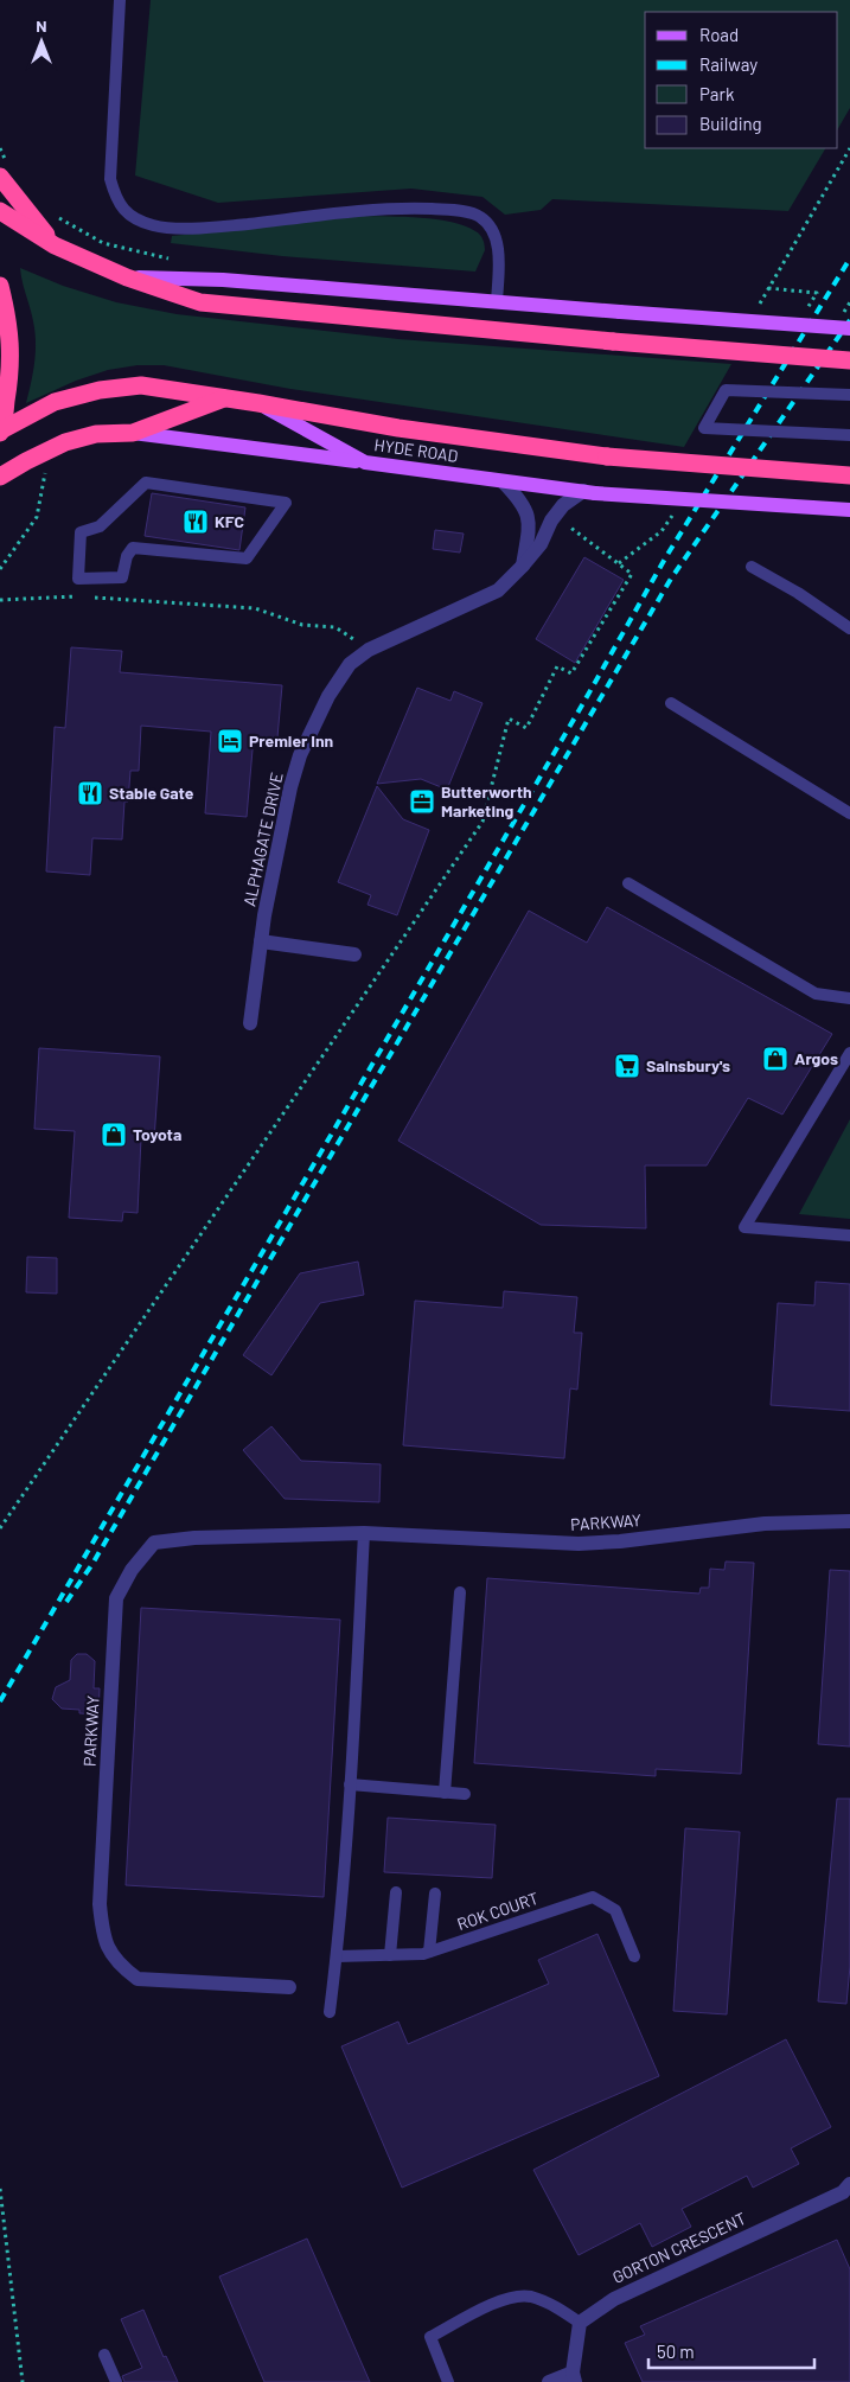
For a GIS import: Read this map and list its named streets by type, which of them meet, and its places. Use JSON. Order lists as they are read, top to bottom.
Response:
{
  "streets": {
    "highway": ["HYDE ROAD"],
    "street": ["ALPHAGATE DRIVE", "PARKWAY", "GORTON CRESCENT"],
    "lane": ["ROK COURT"]
  },
  "crossings": [
    ["HYDE ROAD", "ALPHAGATE DRIVE"]
  ],
  "places": {
    "restaurant": ["KFC", "Stable Gate"],
    "hotel": ["Premier Inn"],
    "office": ["Butterworth Marketing"],
    "shop": ["Argos", "Toyota"],
    "supermarket": ["Sainsbury's"]
  },
  "legend": [
    "Road",
    "Railway",
    "Park",
    "Building"
  ],
  "scale_bar": "50 m",
  "north": "top"
}
